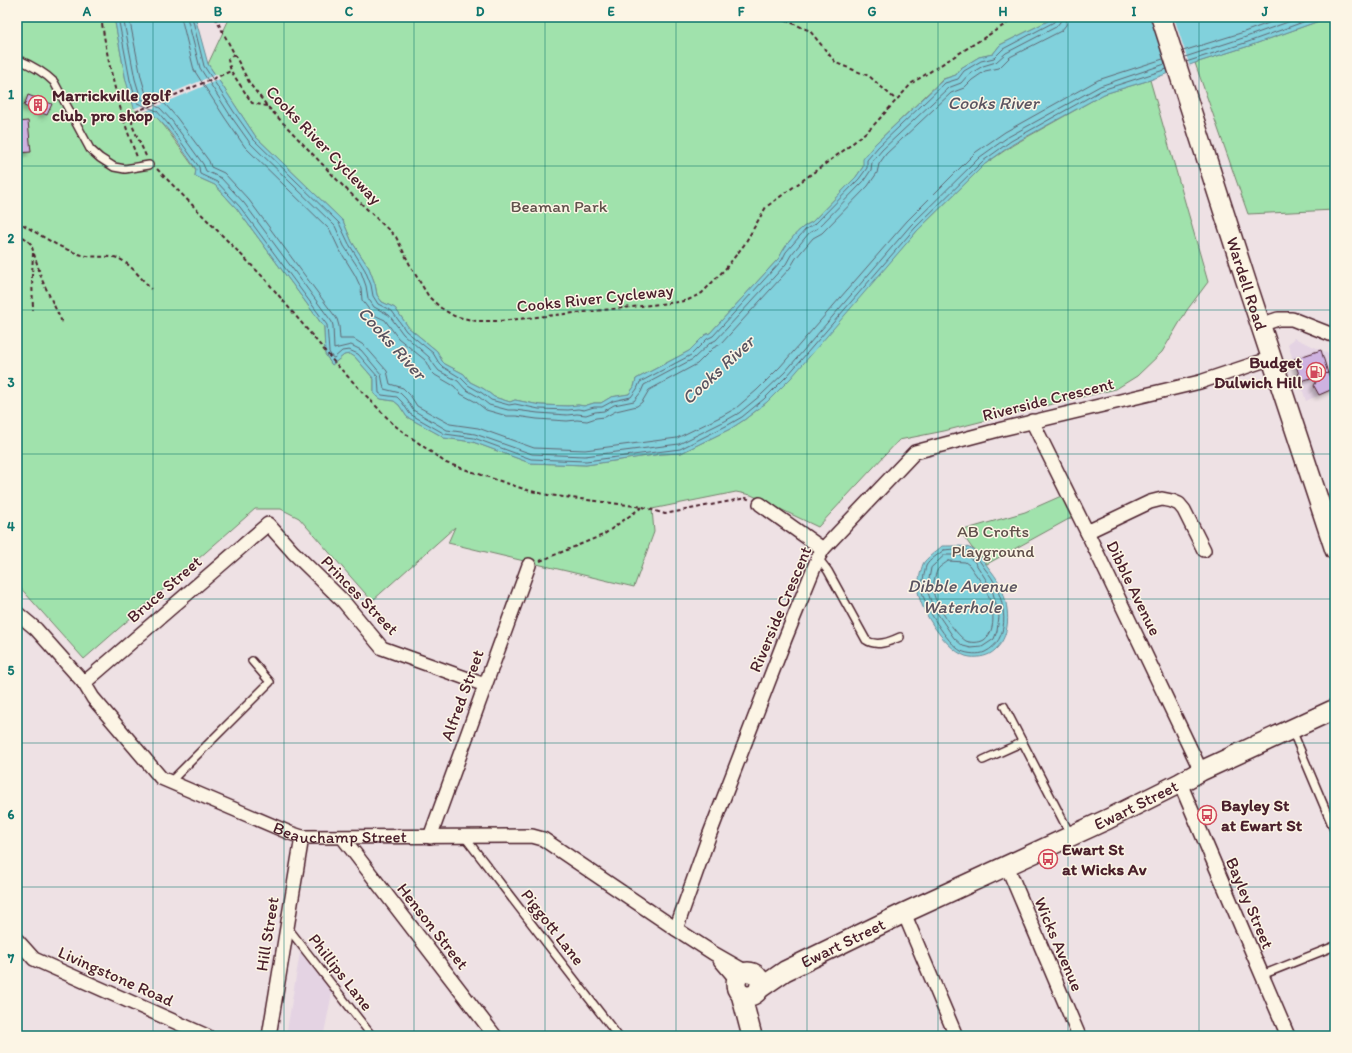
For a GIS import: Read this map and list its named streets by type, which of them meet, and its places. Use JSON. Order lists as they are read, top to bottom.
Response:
{
  "streets": {
    "street": [
      "Wardell Road",
      "Riverside Crescent",
      "Dibble Avenue",
      "Bruce Street",
      "Princes Street",
      "Alfred Street",
      "Ewart Street",
      "Beauchamp Street",
      "Bayley Street",
      "Henson Street",
      "Hill Street",
      "Wicks Avenue",
      "Livingstone Road"
    ],
    "lane": ["Piggott Lane", "Phillips Lane"],
    "path": ["Cooks River Cycleway"]
  },
  "crossings": [
    ["Wardell Road", "Riverside Crescent"],
    ["Riverside Crescent", "Dibble Avenue"],
    ["Riverside Crescent", "Beauchamp Street"],
    ["Dibble Avenue", "Ewart Street"],
    ["Bruce Street", "Princes Street"],
    ["Bruce Street", "Beauchamp Street"],
    ["Princes Street", "Alfred Street"],
    ["Alfred Street", "Beauchamp Street"],
    ["Ewart Street", "Beauchamp Street"],
    ["Ewart Street", "Bayley Street"],
    ["Ewart Street", "Wicks Avenue"],
    ["Beauchamp Street", "Henson Street"],
    ["Beauchamp Street", "Piggott Lane"],
    ["Beauchamp Street", "Hill Street"],
    ["Hill Street", "Phillips Lane"]
  ],
  "water": ["Cooks River", "Dibble Avenue Waterhole"],
  "parks": ["Beaman Park", "AB Crofts Playground"],
  "places": {
    "building": ["Marrickville golf club, pro shop"],
    "fuel station": ["Budget Dulwich Hill"],
    "bus stop": ["Bayley St at Ewart St", "Ewart St at Wicks Av"]
  },
  "grid": {
    "columns": [
      "A",
      "B",
      "C",
      "D",
      "E",
      "F",
      "G",
      "H",
      "I",
      "J"
    ],
    "rows": [
      "1",
      "2",
      "3",
      "4",
      "5",
      "6",
      "7"
    ]
  }
}
